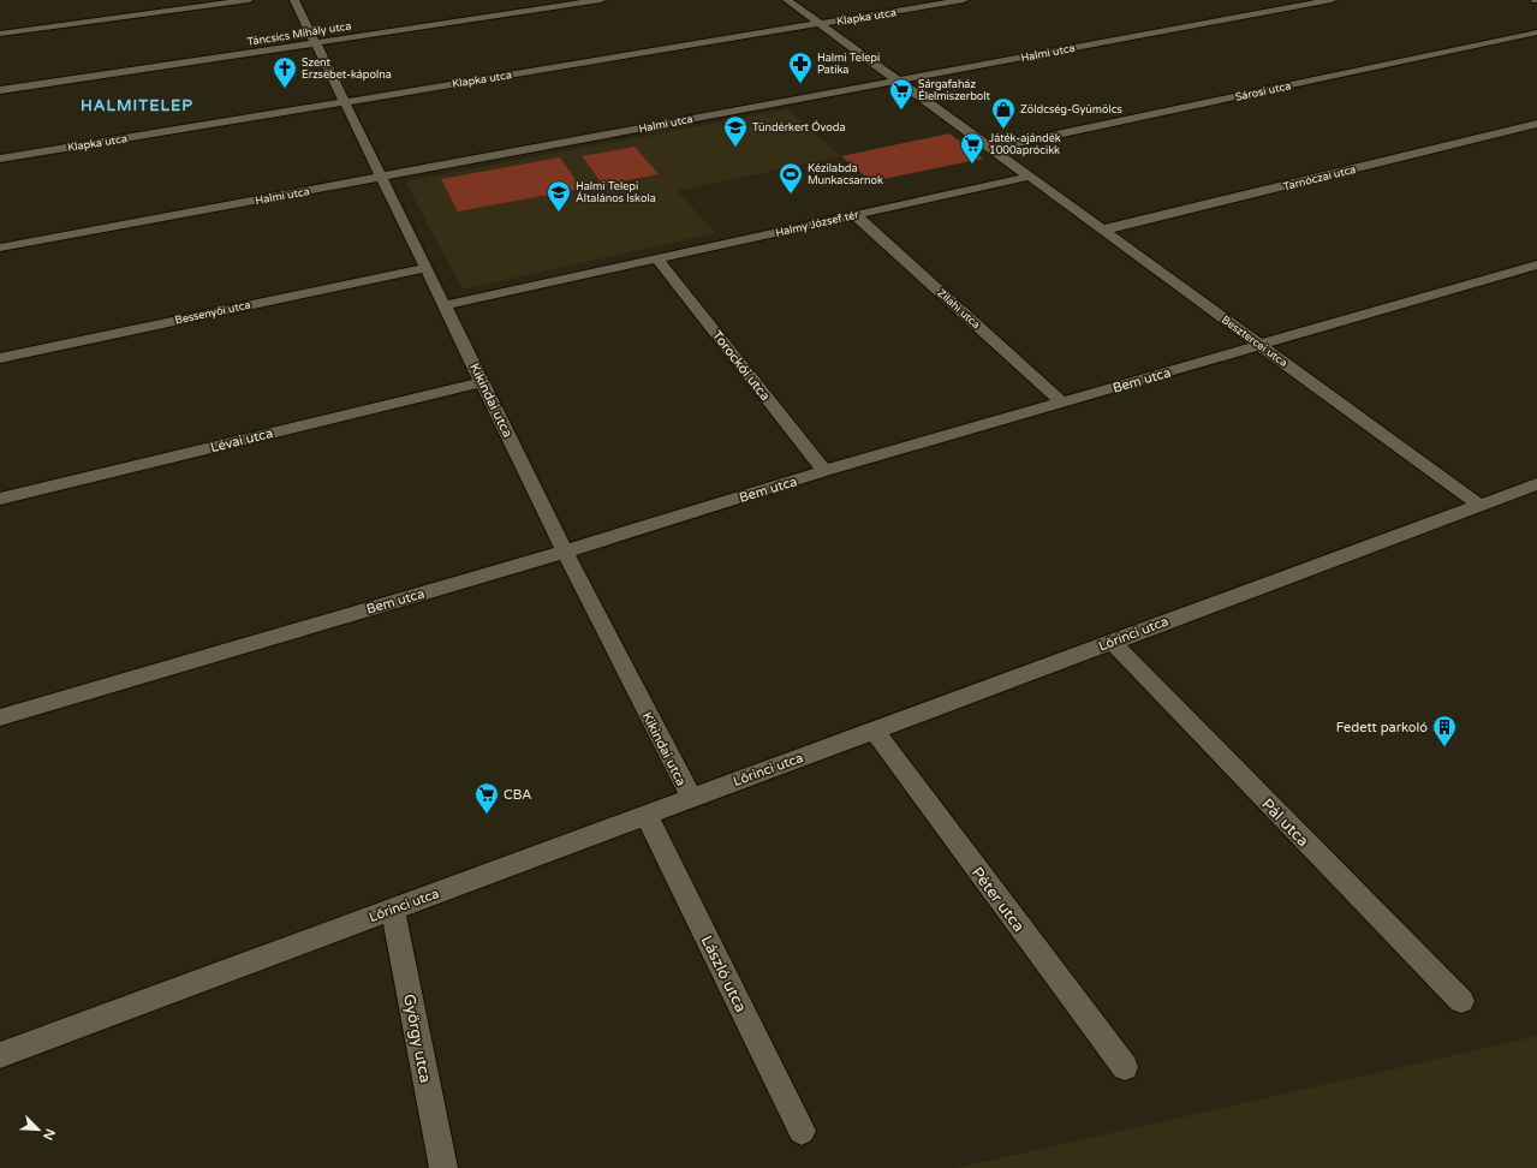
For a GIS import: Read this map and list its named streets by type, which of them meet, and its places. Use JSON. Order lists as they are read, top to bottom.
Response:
{
  "streets": {
    "street": [
      "Klapka utca",
      "Táncsics Mihály utca",
      "Halmi utca",
      "Sárosi utca",
      "Tarnóczai utca",
      "Halmy József tér",
      "Zilahi utca",
      "Bessenyői utca",
      "Besztercei utca",
      "Torockói utca",
      "Bem utca",
      "Kikindai utca",
      "Lévai utca",
      "Lőrinci utca",
      "Pál utca",
      "Péter utca",
      "László utca",
      "György utca"
    ]
  },
  "crossings": [
    ["Klapka utca", "Kikindai utca"],
    ["Táncsics Mihály utca", "Kikindai utca"],
    ["Halmi utca", "Kikindai utca"],
    ["Tarnóczai utca", "Besztercei utca"],
    ["Halmy József tér", "Zilahi utca"],
    ["Halmy József tér", "Besztercei utca"],
    ["Halmy József tér", "Torockói utca"],
    ["Halmy József tér", "Kikindai utca"],
    ["Zilahi utca", "Bem utca"],
    ["Bessenyői utca", "Kikindai utca"],
    ["Besztercei utca", "Bem utca"],
    ["Besztercei utca", "Lőrinci utca"],
    ["Torockói utca", "Bem utca"],
    ["Bem utca", "Kikindai utca"],
    ["Kikindai utca", "Lévai utca"],
    ["Kikindai utca", "Lőrinci utca"],
    ["Lőrinci utca", "Pál utca"],
    ["Lőrinci utca", "Péter utca"],
    ["Lőrinci utca", "László utca"],
    ["Lőrinci utca", "György utca"]
  ],
  "districts": ["HALMITELEP"],
  "places": {
    "pharmacy": ["Halmi Telepi Patika"],
    "church": ["Szent Erzsébet-kápolna"],
    "supermarket": ["Sárgafaház Élelmiszerbolt", "Játék-ajándék 1000aprócikk", "CBA"],
    "shop": ["Zöldcség-Gyümölcs"],
    "school or university": ["Tündérkert Óvoda", "Halmi Telepi Általános Iskola"],
    "sports": ["Kézilabda Munkacsarnok"],
    "building": ["Fedett parkoló"]
  },
  "north": "bottom right"
}
